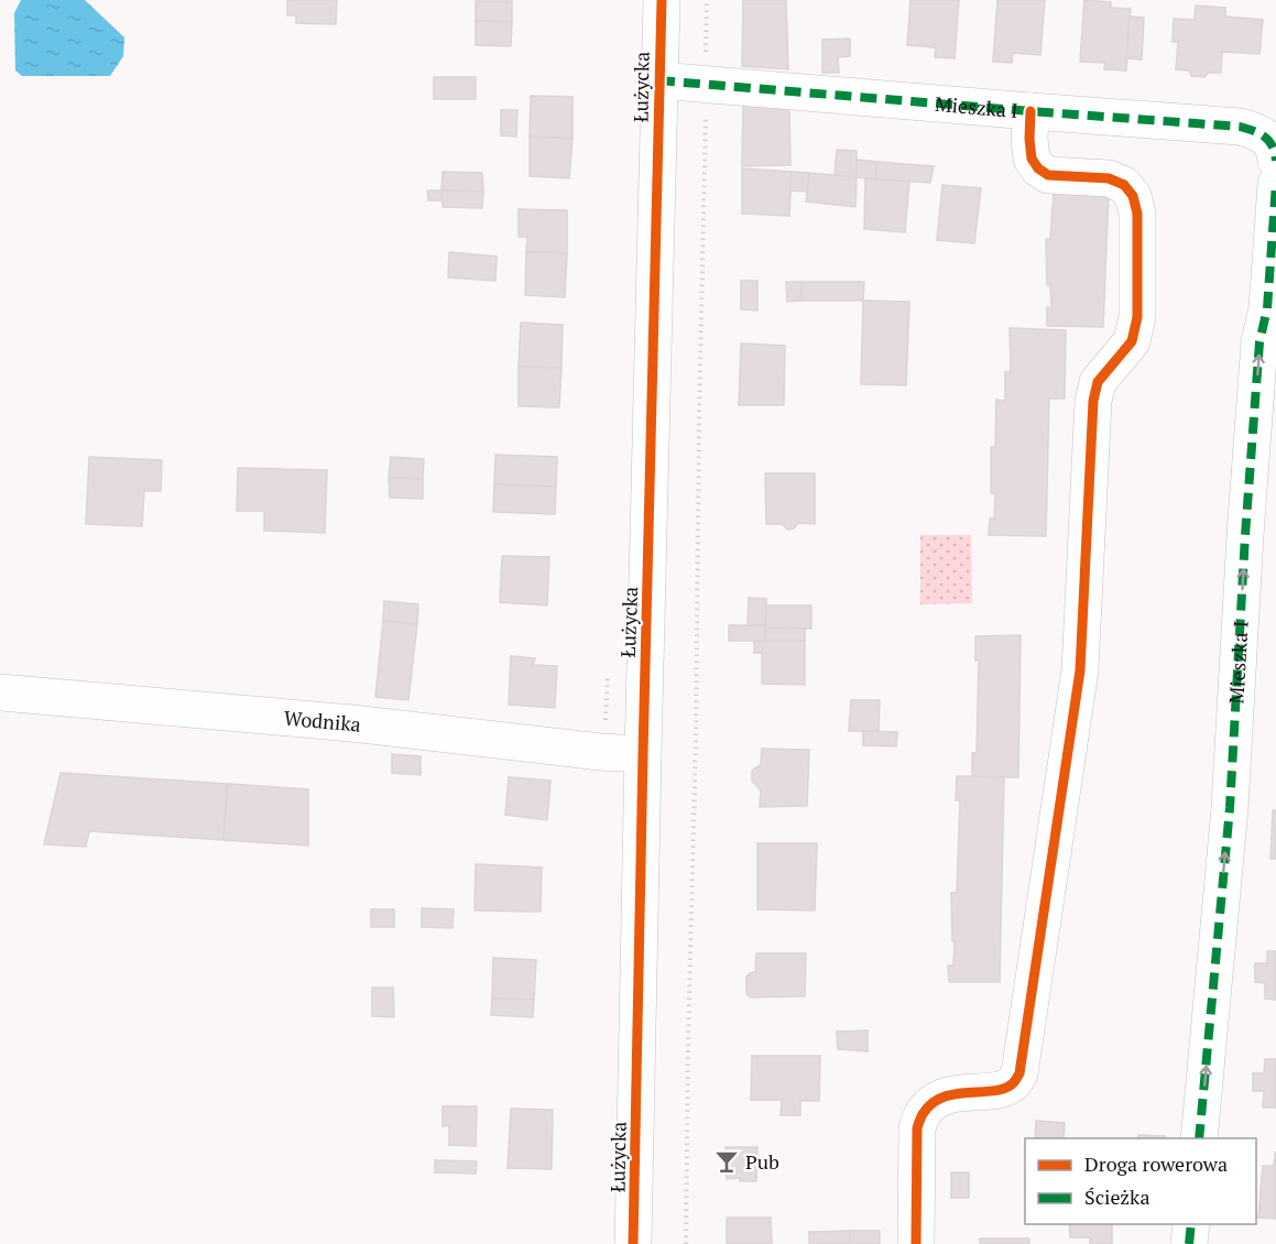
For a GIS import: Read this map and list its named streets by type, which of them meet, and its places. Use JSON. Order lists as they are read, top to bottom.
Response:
{
  "streets": {
    "street": ["Łużycka", "Mieszka I", "Wodnika"]
  },
  "crossings": [
    ["Łużycka", "Mieszka I"],
    ["Łużycka", "Wodnika"]
  ],
  "one_way": ["Mieszka I"],
  "places": {
    "bar": ["Pub"]
  },
  "legend": ["Droga rowerowa", "Ścieżka"]
}
